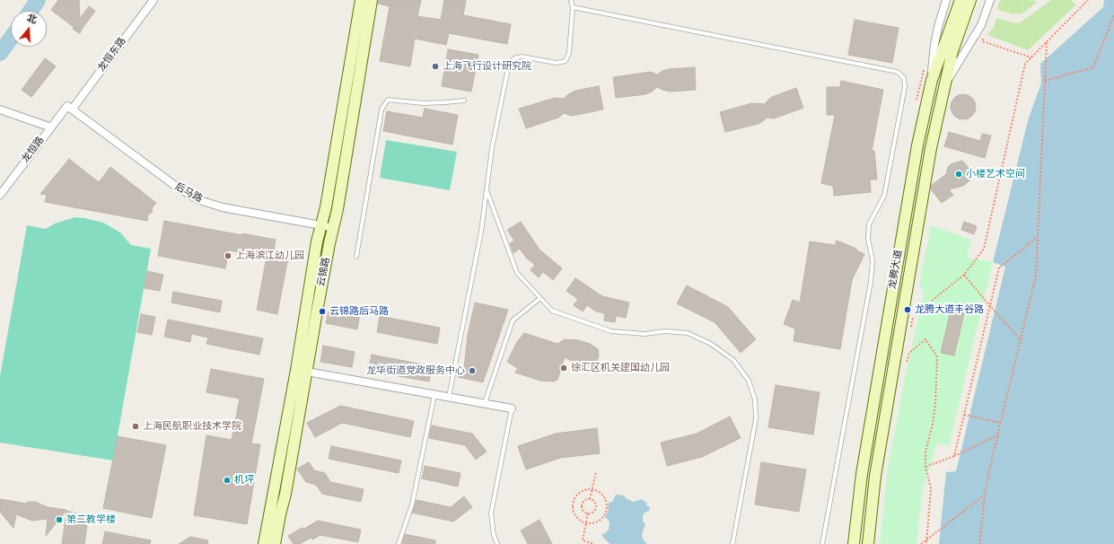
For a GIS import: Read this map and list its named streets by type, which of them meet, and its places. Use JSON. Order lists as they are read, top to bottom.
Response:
{
  "streets": {
    "main road": ["龙腾大道", "云锦路"],
    "street": ["龙恒东路", "龙恒路", "后马路"]
  },
  "crossings": [
    ["龙恒东路", "龙恒路"],
    ["龙恒东路", "后马路"],
    ["龙恒路", "后马路"],
    ["后马路", "云锦路"]
  ],
  "places": [
    "上海飞行设计研究院",
    "小楼艺术空间",
    "上海滨江幼儿园",
    "龙腾大道丰谷路",
    "云锦路后马路",
    "徐汇区机关建国幼儿园",
    "龙华街道党政服务中心",
    "上海民航职业技术学院",
    "机坪",
    "第二教学楼"
  ],
  "north": "top"
}
